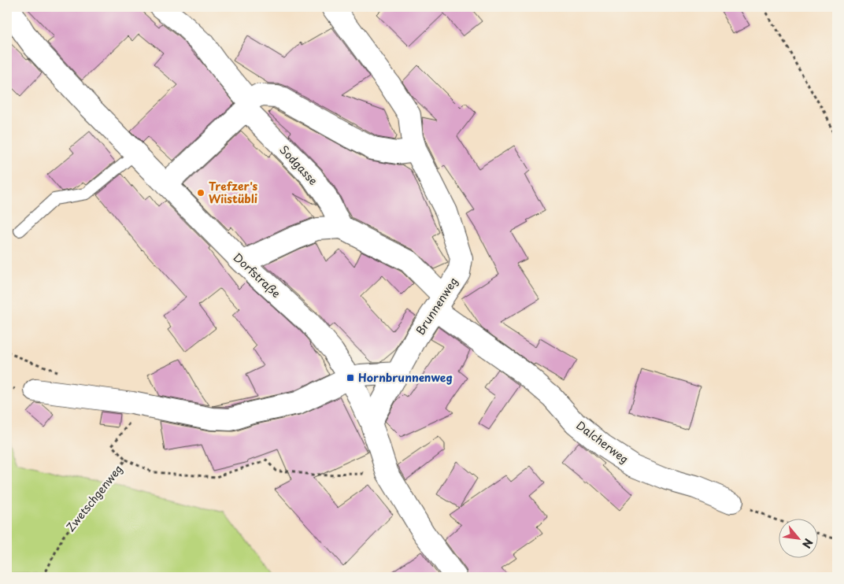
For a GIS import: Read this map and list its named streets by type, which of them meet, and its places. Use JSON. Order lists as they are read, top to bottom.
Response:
{
  "streets": {
    "street": [
      "Sodgasse",
      "Dorfstraße",
      "Brunnenweg",
      "Dalcherweg"
    ],
    "path": ["Zwetschgenweg"]
  },
  "crossings": [
    ["Dorfstraße", "Brunnenweg"],
    ["Brunnenweg", "Dalcherweg"]
  ],
  "places": {
    "other": ["Trefzer's Wiistübli"],
    "transit": ["Hornbrunnenweg"]
  },
  "north": "bottom right"
}
